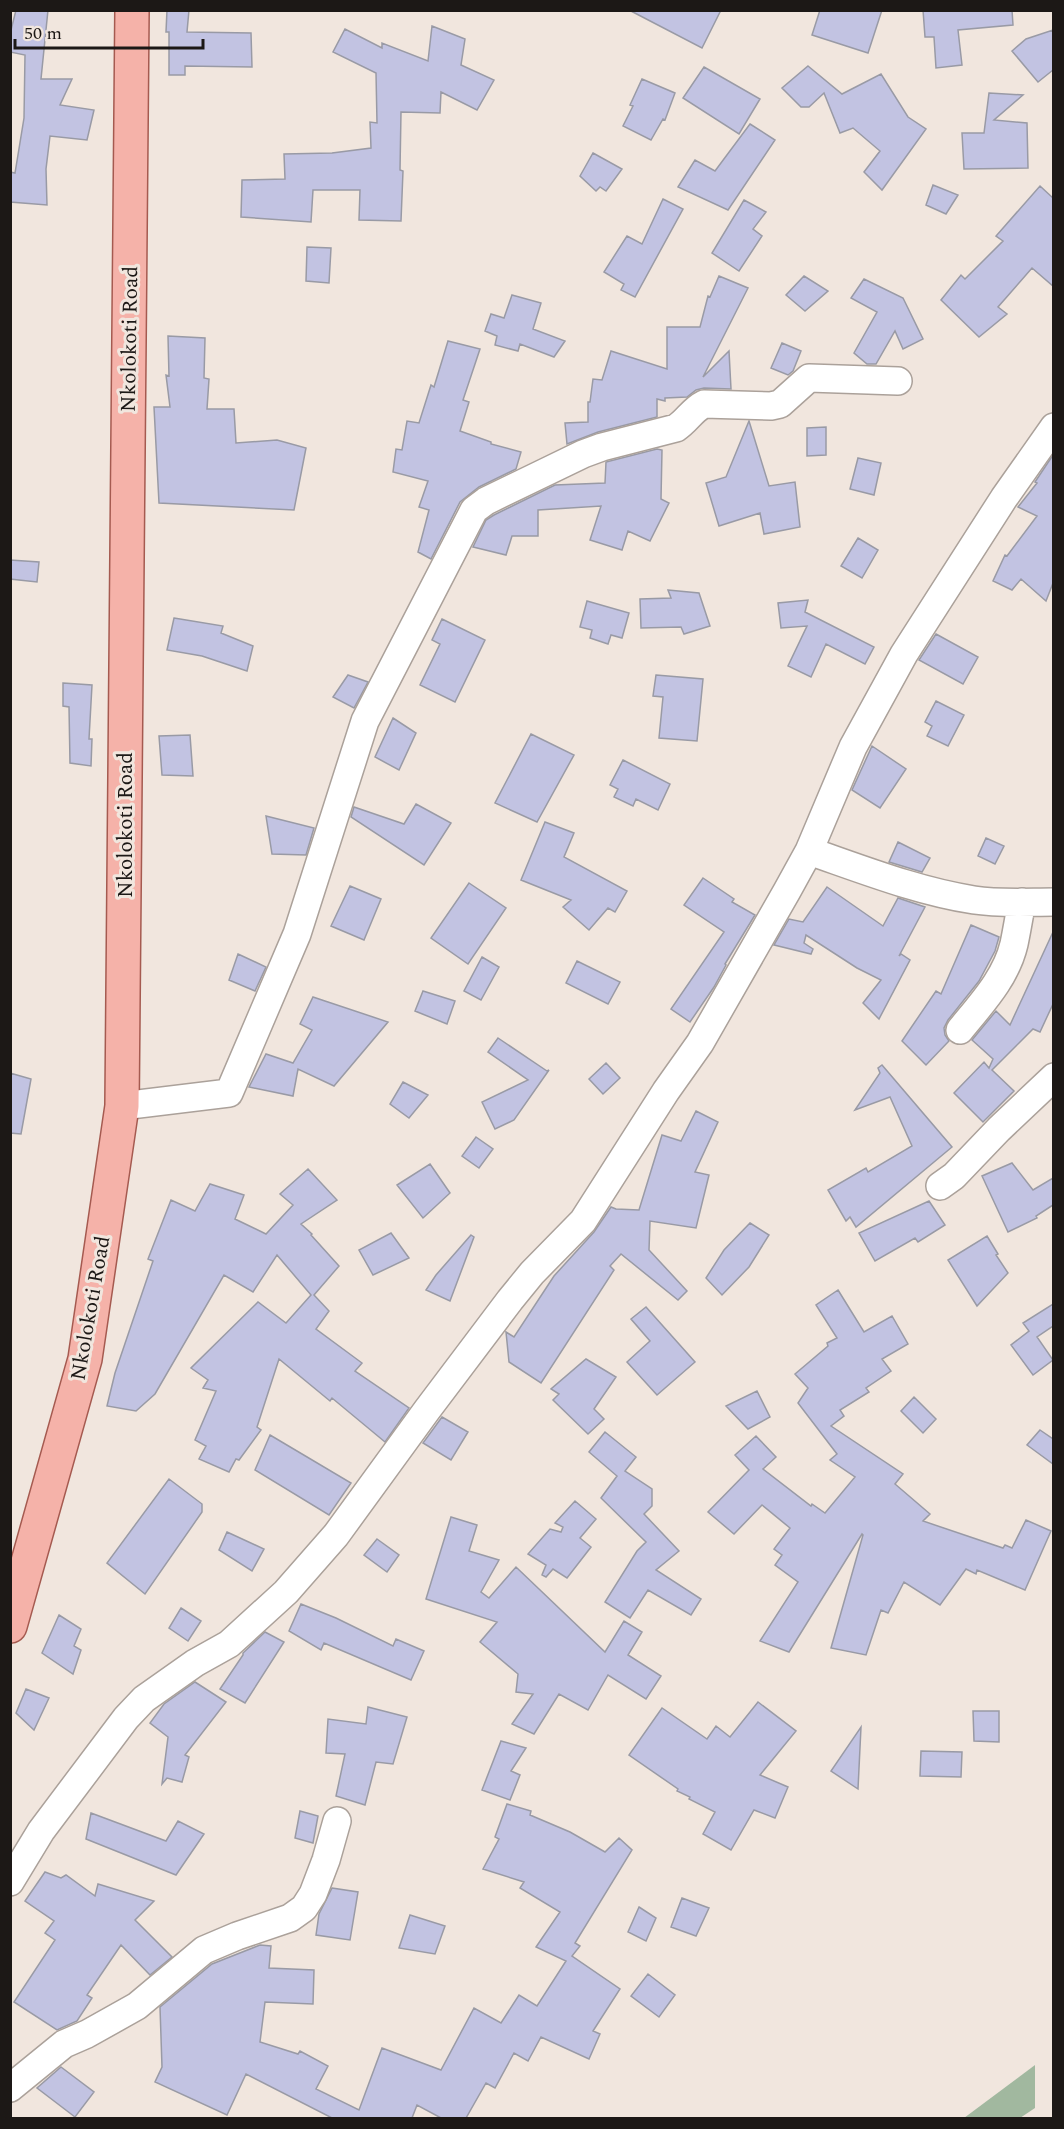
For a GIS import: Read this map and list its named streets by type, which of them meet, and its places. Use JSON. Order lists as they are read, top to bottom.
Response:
{
  "streets": {
    "main road": ["Nkolokoti Road"]
  },
  "scale_bar": "50 m"
}
